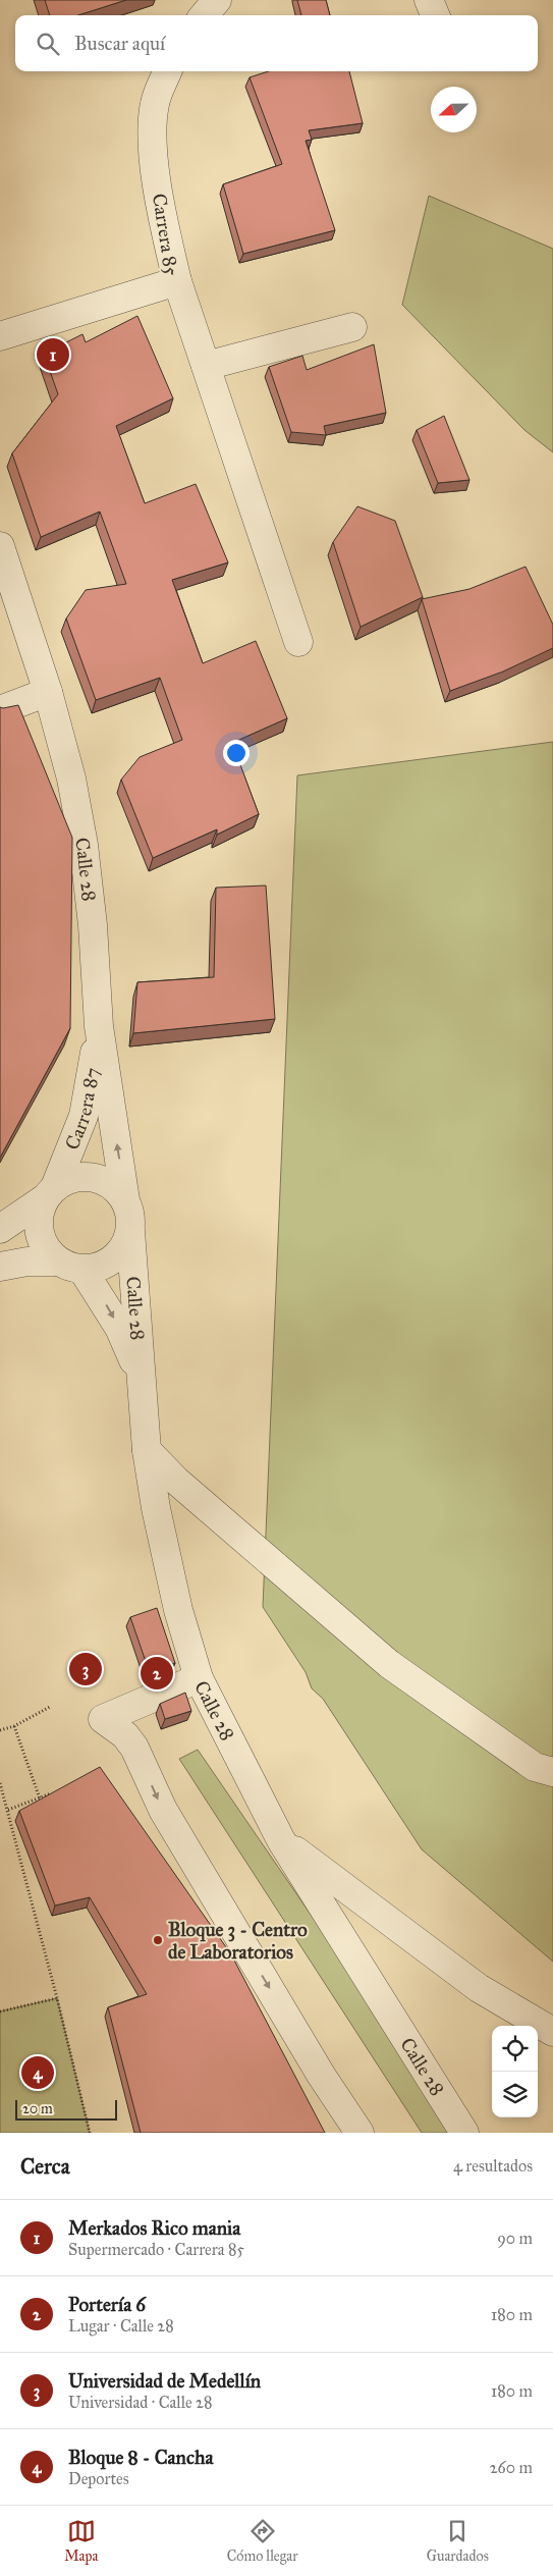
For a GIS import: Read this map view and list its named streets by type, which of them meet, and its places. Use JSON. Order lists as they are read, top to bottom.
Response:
{
  "streets": {
    "street": ["Carrera 85", "Calle 28", "Carrera 87"]
  },
  "crossings": [
    ["Calle 28", "Carrera 87"]
  ],
  "places": ["Bloque 3 - Centro de Laboratorios"],
  "scale_bar": "20 m",
  "north": "left",
  "page": {
    "search": "Buscar aquí",
    "pins": [
      "1",
      "3",
      "2",
      "4"
    ],
    "scale": "20 m",
    "heading": ["Cerca", "4 resultados"],
    "list": [
      {
        "mark": "1",
        "name": "Merkados Rico mania",
        "note": "Supermercado · Carrera 85",
        "value": "90 m"
      },
      {
        "mark": "2",
        "name": "Portería 6",
        "note": "Lugar · Calle 28",
        "value": "180 m"
      },
      {
        "mark": "3",
        "name": "Universidad de Medellín",
        "note": "Universidad · Calle 28",
        "value": "180 m"
      },
      {
        "mark": "4",
        "name": "Bloque 8 - Cancha",
        "note": "Deportes",
        "value": "260 m"
      }
    ],
    "nav": ["Mapa", "Cómo llegar", "Guardados"]
  }
}
